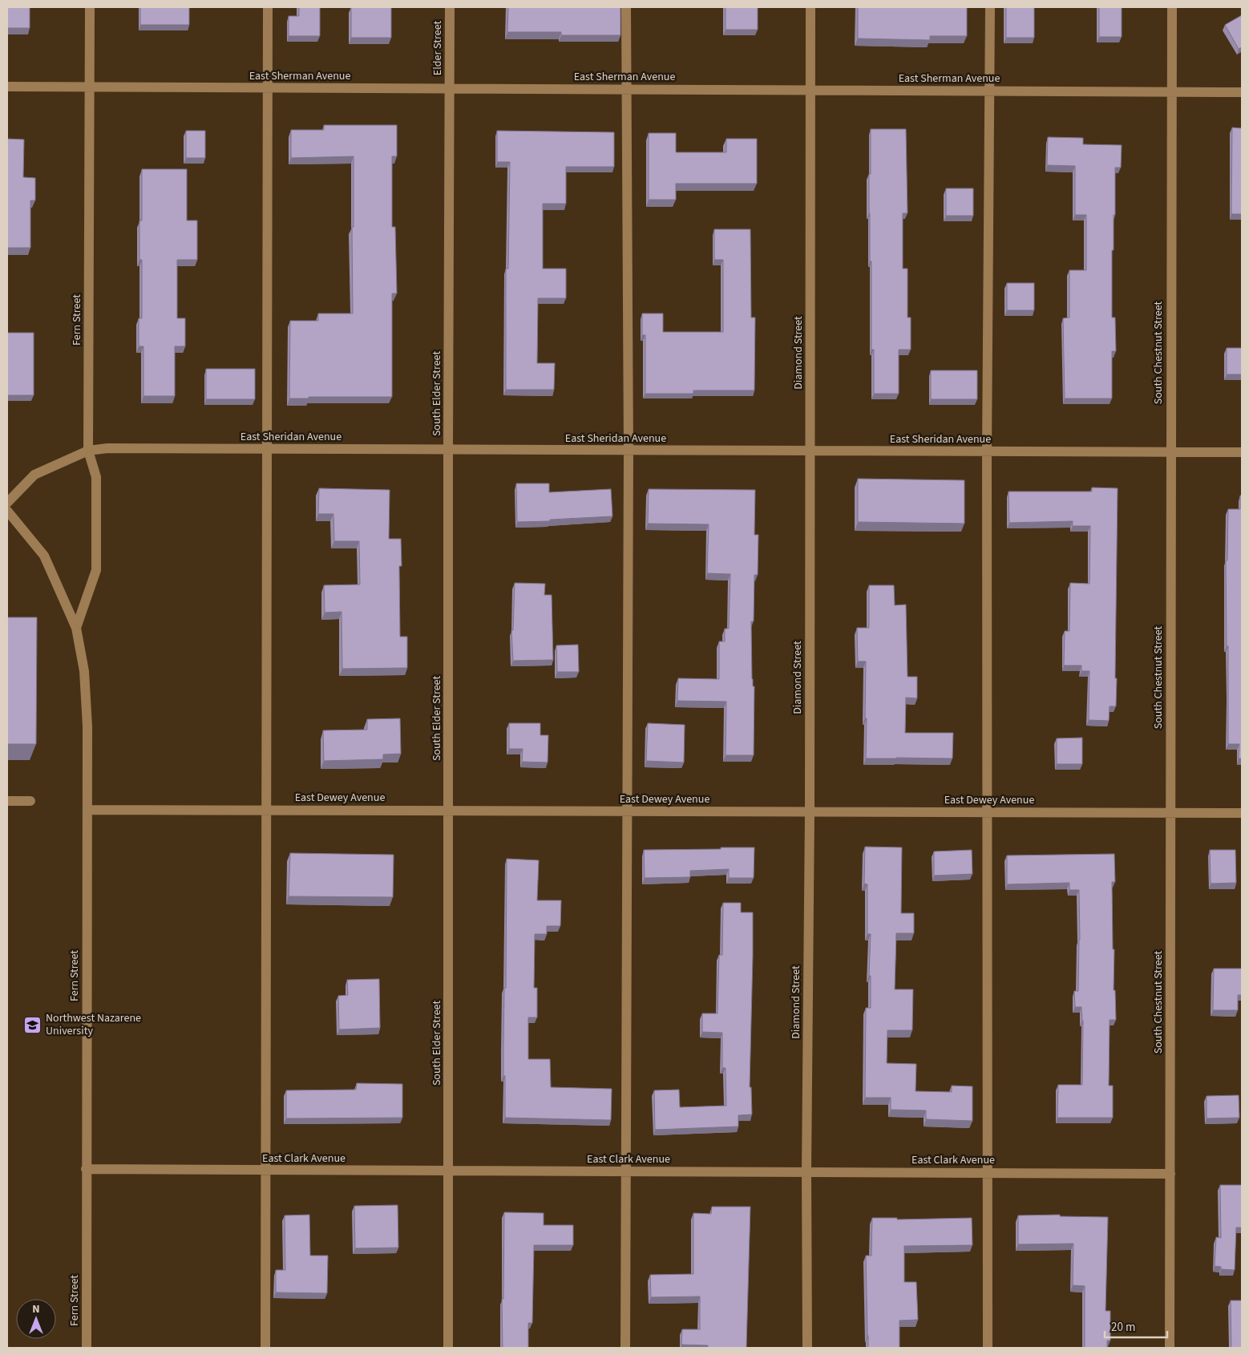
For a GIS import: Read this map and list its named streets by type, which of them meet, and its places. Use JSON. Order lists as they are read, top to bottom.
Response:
{
  "streets": {
    "street": [
      "Elder Street",
      "East Sherman Avenue",
      "Fern Street",
      "Diamond Street",
      "South Chestnut Street",
      "South Elder Street",
      "East Sheridan Avenue",
      "East Dewey Avenue",
      "East Clark Avenue"
    ]
  },
  "crossings": [
    ["Elder Street", "East Sherman Avenue"],
    ["Elder Street", "South Elder Street"],
    ["East Sherman Avenue", "Fern Street"],
    ["East Sherman Avenue", "Diamond Street"],
    ["East Sherman Avenue", "South Chestnut Street"],
    ["East Sherman Avenue", "South Elder Street"],
    ["Fern Street", "East Sheridan Avenue"],
    ["Fern Street", "East Dewey Avenue"],
    ["Fern Street", "East Clark Avenue"],
    ["Diamond Street", "East Sheridan Avenue"],
    ["Diamond Street", "East Dewey Avenue"],
    ["Diamond Street", "East Clark Avenue"],
    ["South Chestnut Street", "East Sheridan Avenue"],
    ["South Chestnut Street", "East Dewey Avenue"],
    ["South Chestnut Street", "East Clark Avenue"],
    ["South Elder Street", "East Sheridan Avenue"],
    ["South Elder Street", "East Dewey Avenue"],
    ["South Elder Street", "East Clark Avenue"]
  ],
  "places": {
    "school or university": ["Northwest Nazarene University"]
  },
  "scale_bar": "20 m",
  "north": "top"
}
